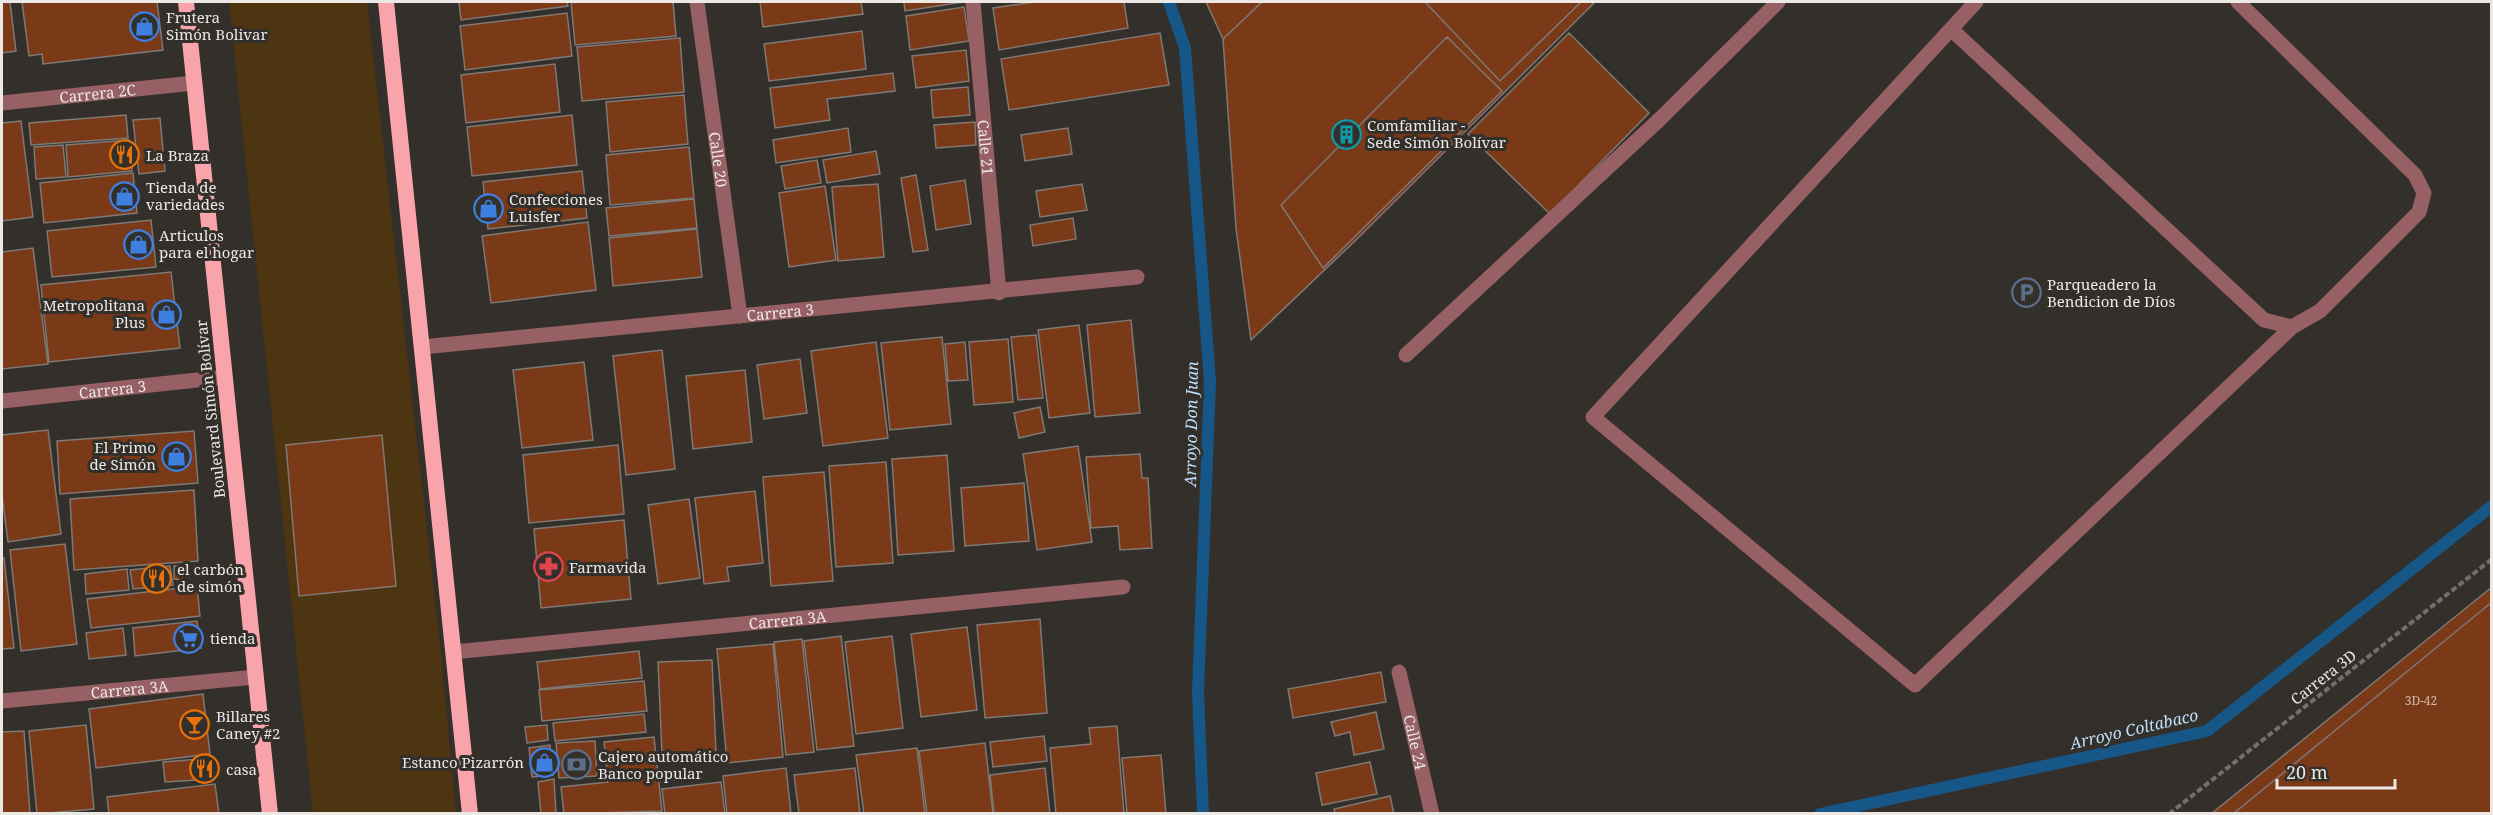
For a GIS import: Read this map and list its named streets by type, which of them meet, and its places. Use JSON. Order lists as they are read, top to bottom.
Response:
{
  "streets": {
    "highway": ["Boulevard Simón Bolívar"],
    "street": [
      "Carrera 2C",
      "Calle 21",
      "Calle 20",
      "Carrera 3",
      "Carrera 3A",
      "Calle 24"
    ],
    "path": ["Carrera 3D"]
  },
  "crossings": [
    ["Carrera 2C", "Boulevard Simón Bolívar"],
    ["Calle 21", "Carrera 3"],
    ["Calle 20", "Carrera 3"],
    ["Carrera 3", "Boulevard Simón Bolívar"],
    ["Boulevard Simón Bolívar", "Carrera 3A"]
  ],
  "water": ["Arroyo Don Juan", "Arroyo Coltabaco"],
  "places": {
    "shop": [
      "Frutera Simón Bolivar",
      "Tienda de variedades",
      "Confecciones Luisfer",
      "Articulos para el hogar",
      "Metropolitana Plus",
      "El Primo de Simón",
      "Estanco Pizarrón"
    ],
    "building": ["Comfamiliar - Sede Simón Bolívar"],
    "restaurant": ["La Braza", "el carbón de simón", "casa"],
    "parking": ["Parqueadero la Bendicion de Díos"],
    "pharmacy": ["Farmavida"],
    "supermarket": ["tienda"],
    "bar": ["Billares Caney #2"],
    "bank": ["Cajero automático Banco popular"]
  },
  "house_numbers": ["3D-42"],
  "scale_bar": "20 m"
}
